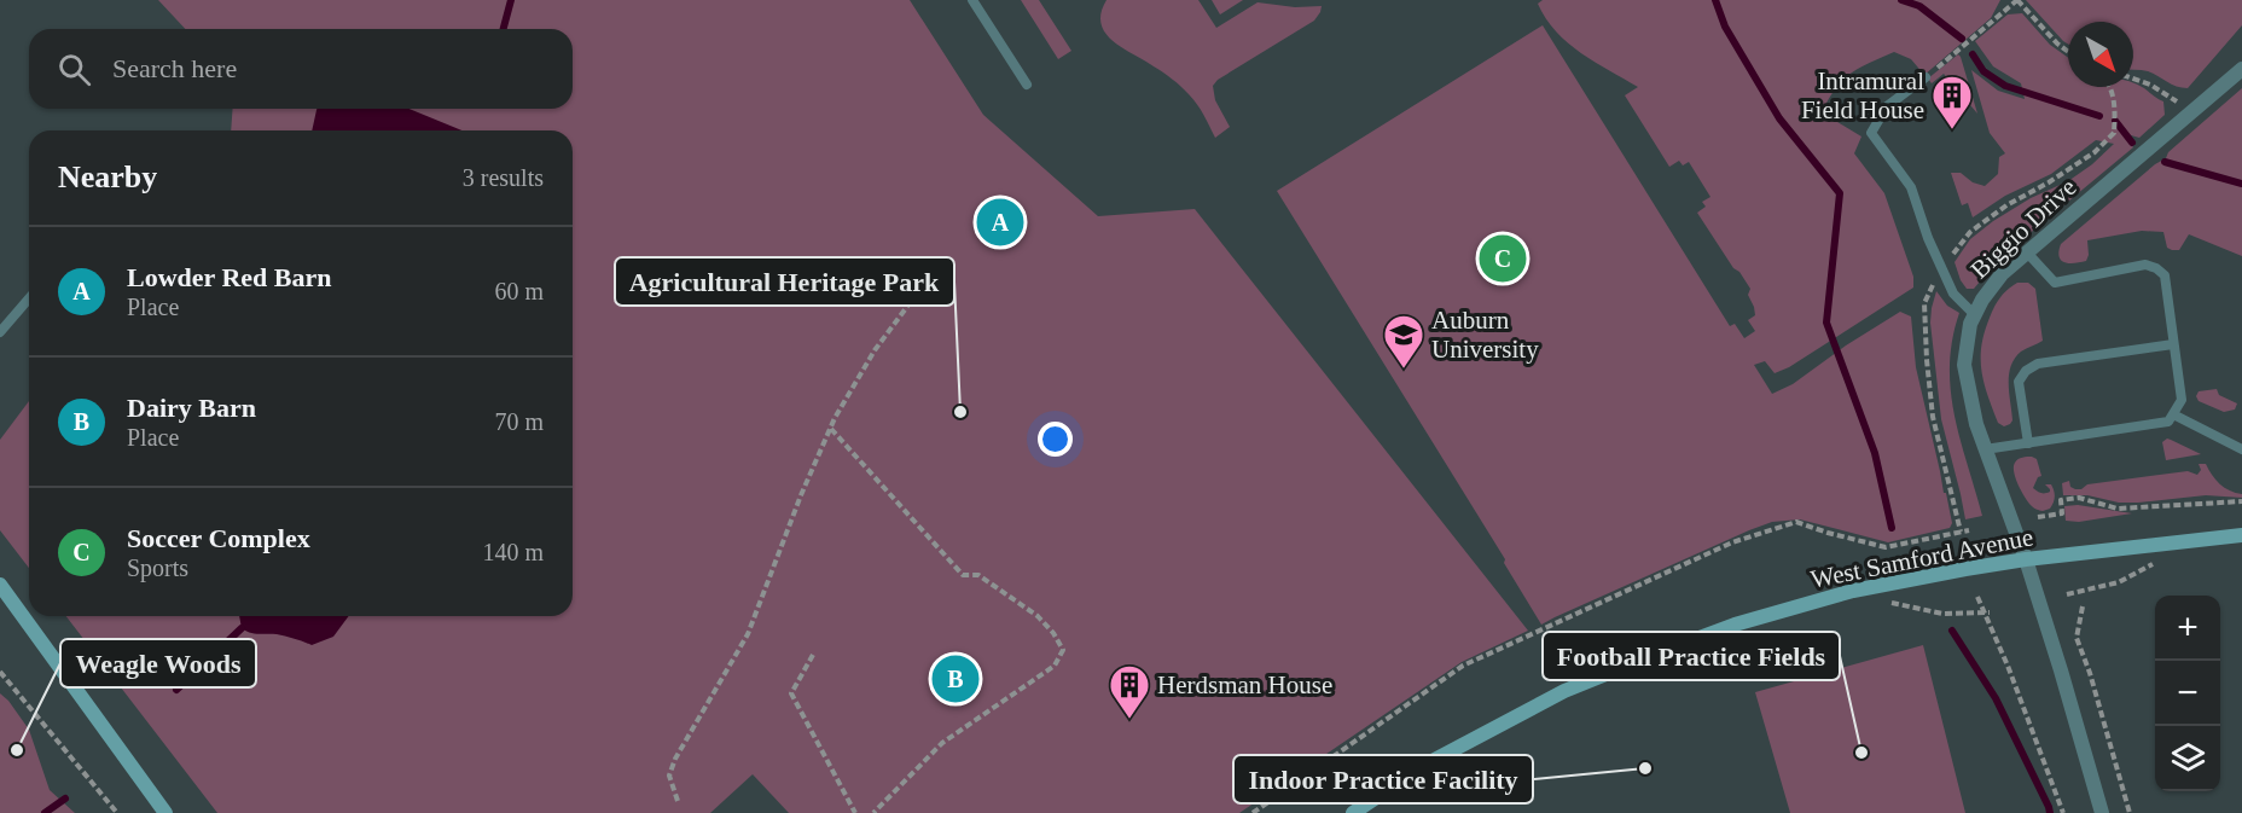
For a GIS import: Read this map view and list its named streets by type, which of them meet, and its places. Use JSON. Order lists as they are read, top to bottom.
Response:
{
  "streets": {
    "street": ["Biggio Drive", "West Samford Avenue"]
  },
  "crossings": [
    ["Biggio Drive", "West Samford Avenue"]
  ],
  "places": {
    "building": ["Intramural Field House", "Herdsman House"],
    "school or university": ["Auburn University"],
    "other": [
      "Agricultural Heritage Park",
      "Weagle Woods",
      "Football Practice Fields",
      "Indoor Practice Facility"
    ]
  },
  "north": "bottom right",
  "page": {
    "search": "Search here",
    "heading": ["Nearby", "3 results"],
    "pins": ["A", "C", "B"],
    "list": [
      {
        "mark": "A",
        "name": "Lowder Red Barn",
        "note": "Place",
        "value": "60 m"
      },
      {
        "mark": "B",
        "name": "Dairy Barn",
        "note": "Place",
        "value": "70 m"
      },
      {
        "mark": "C",
        "name": "Soccer Complex",
        "note": "Sports",
        "value": "140 m"
      }
    ],
    "map_buttons": ["+", "−"]
  }
}
